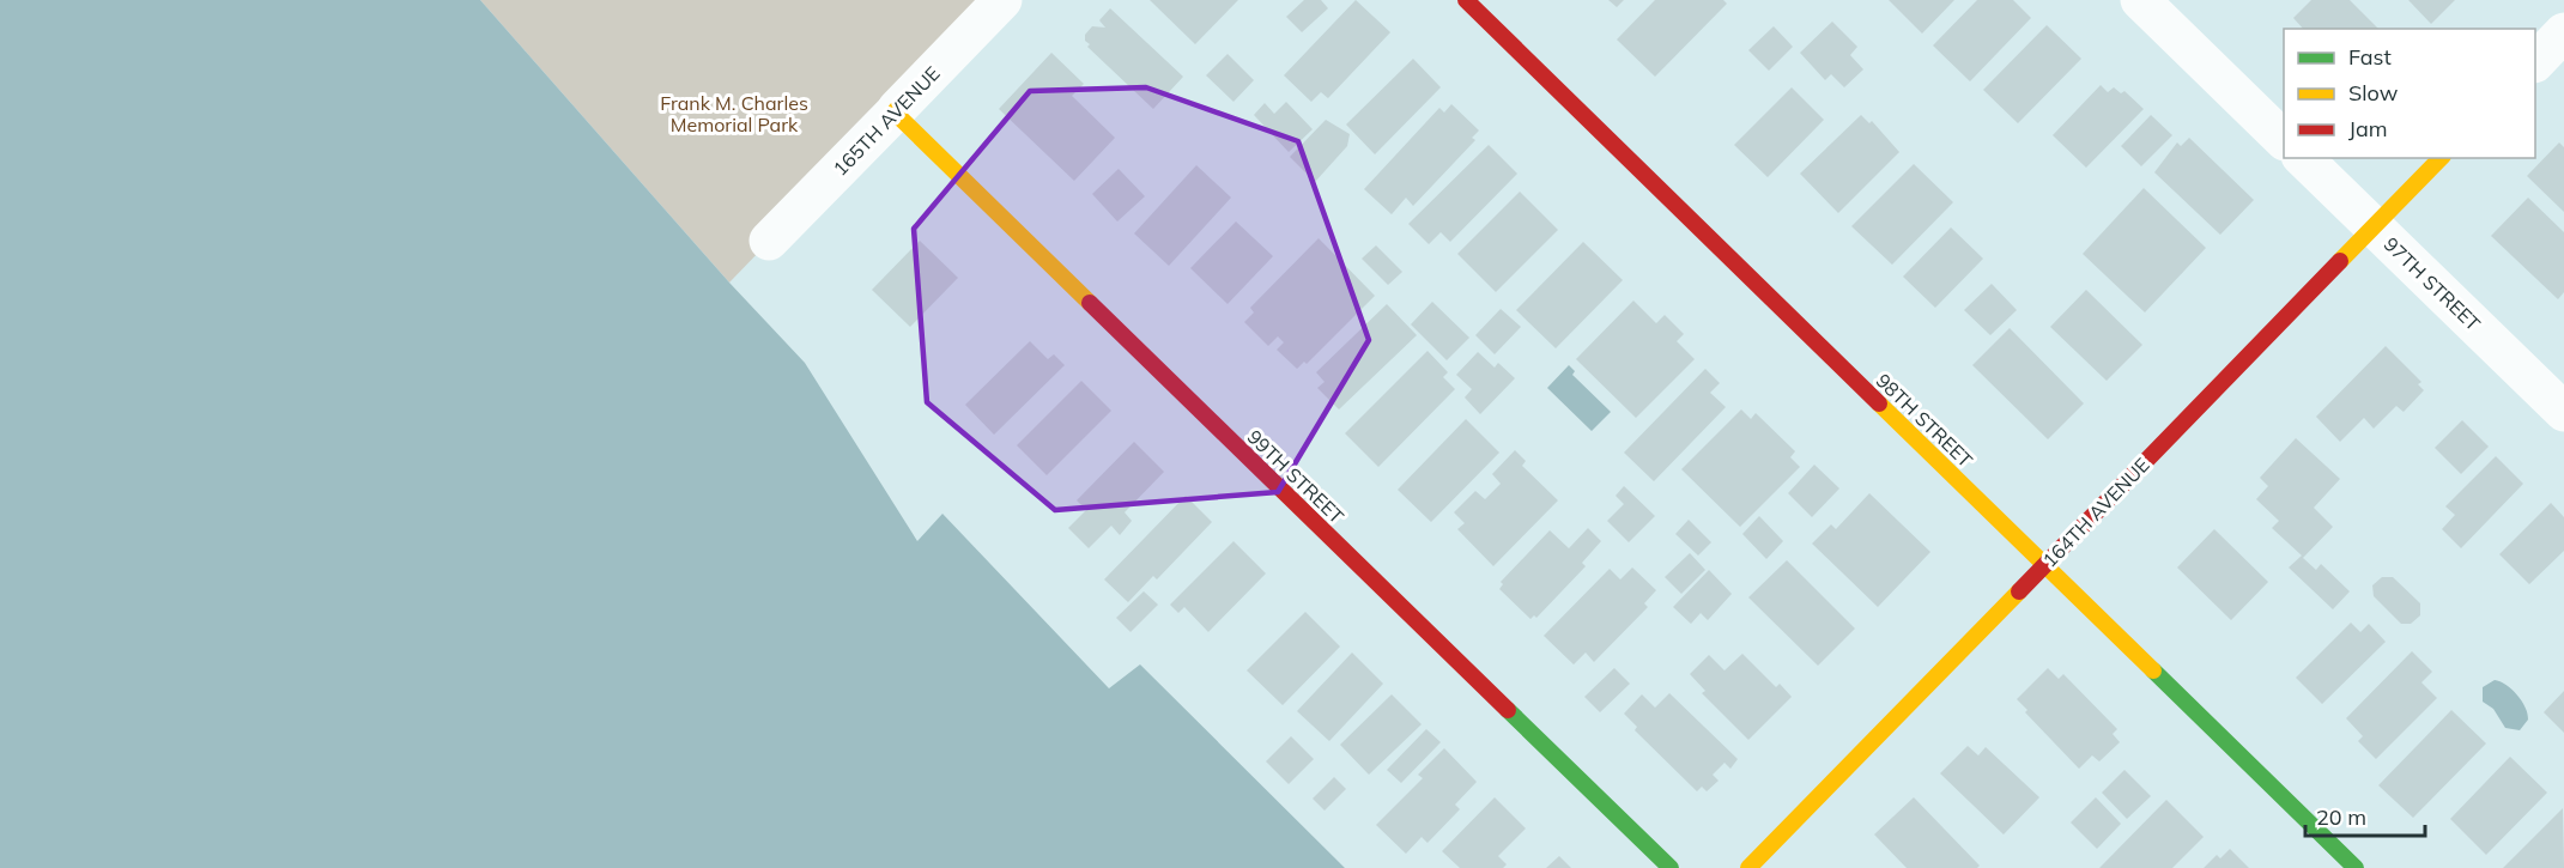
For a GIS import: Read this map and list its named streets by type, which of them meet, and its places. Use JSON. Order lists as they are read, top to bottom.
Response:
{
  "streets": {
    "street": [
      "165TH AVENUE",
      "97TH STREET",
      "98TH STREET",
      "99TH STREET",
      "164TH AVENUE"
    ]
  },
  "crossings": [
    ["165TH AVENUE", "99TH STREET"],
    ["97TH STREET", "164TH AVENUE"],
    ["98TH STREET", "164TH AVENUE"]
  ],
  "parks": ["Frank M. Charles Memorial Park"],
  "legend": ["Fast", "Slow", "Jam"],
  "scale_bar": "20 m"
}
